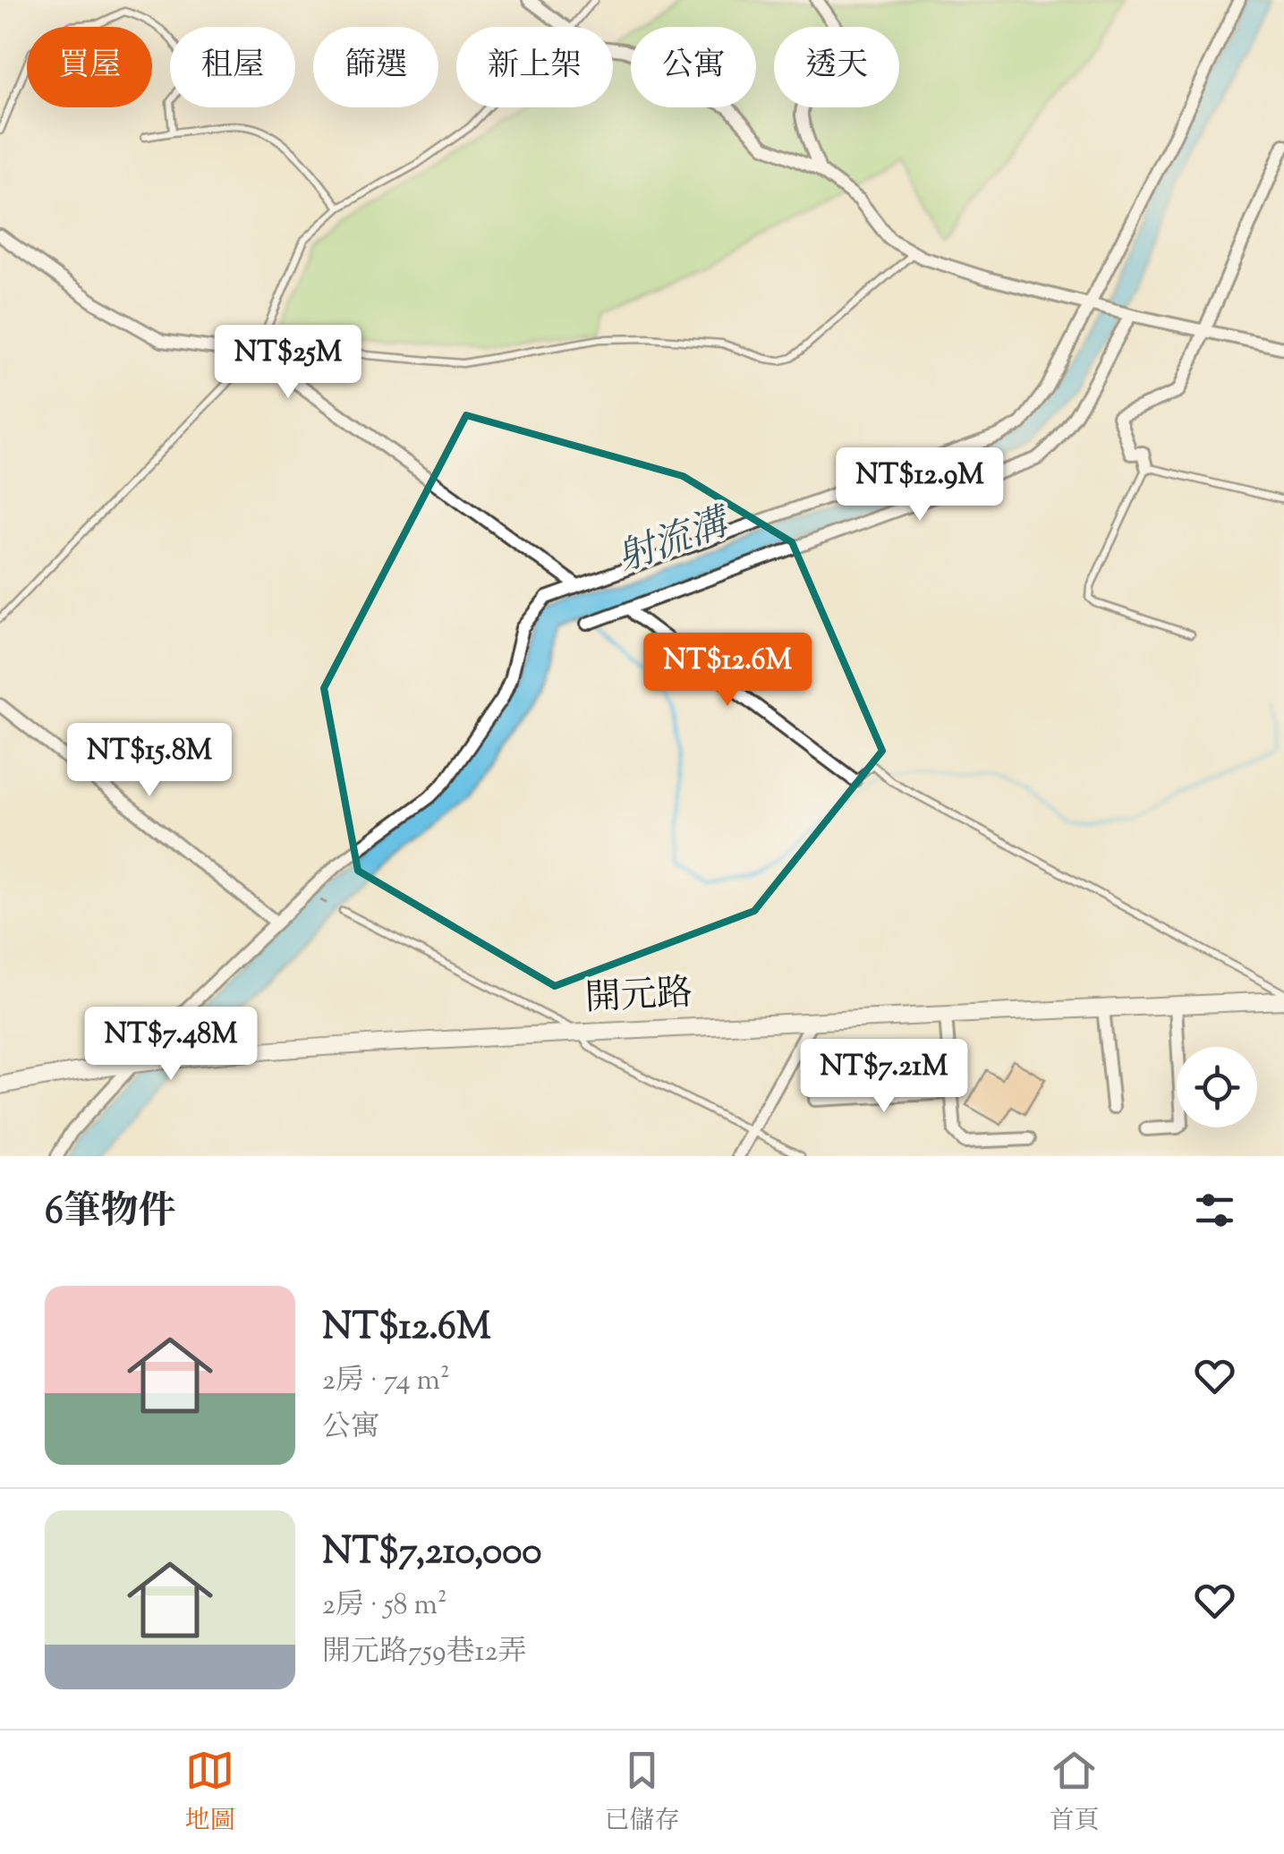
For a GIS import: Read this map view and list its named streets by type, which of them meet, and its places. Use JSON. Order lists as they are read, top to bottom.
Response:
{
  "streets": {
    "main road": ["開元路"]
  },
  "water": ["射流溝"],
  "page": {
    "chip": [
      "買屋",
      "租屋",
      "篩選",
      "新上架",
      "公寓",
      "透天"
    ],
    "price": [
      "NT$25M",
      "NT$12.9M",
      "NT$12.6M",
      "NT$15.8M",
      "NT$7.48M",
      "NT$7.21M"
    ],
    "heading": "6筆物件",
    "list": [
      {
        "name": "NT$12.6M",
        "note": "2房 · 74 m² · 公寓"
      },
      {
        "name": "NT$7,210,000",
        "note": "2房 · 58 m² · 開元路759巷12弄"
      }
    ],
    "tabs": ["地圖", "已儲存", "首頁"]
  }
}
